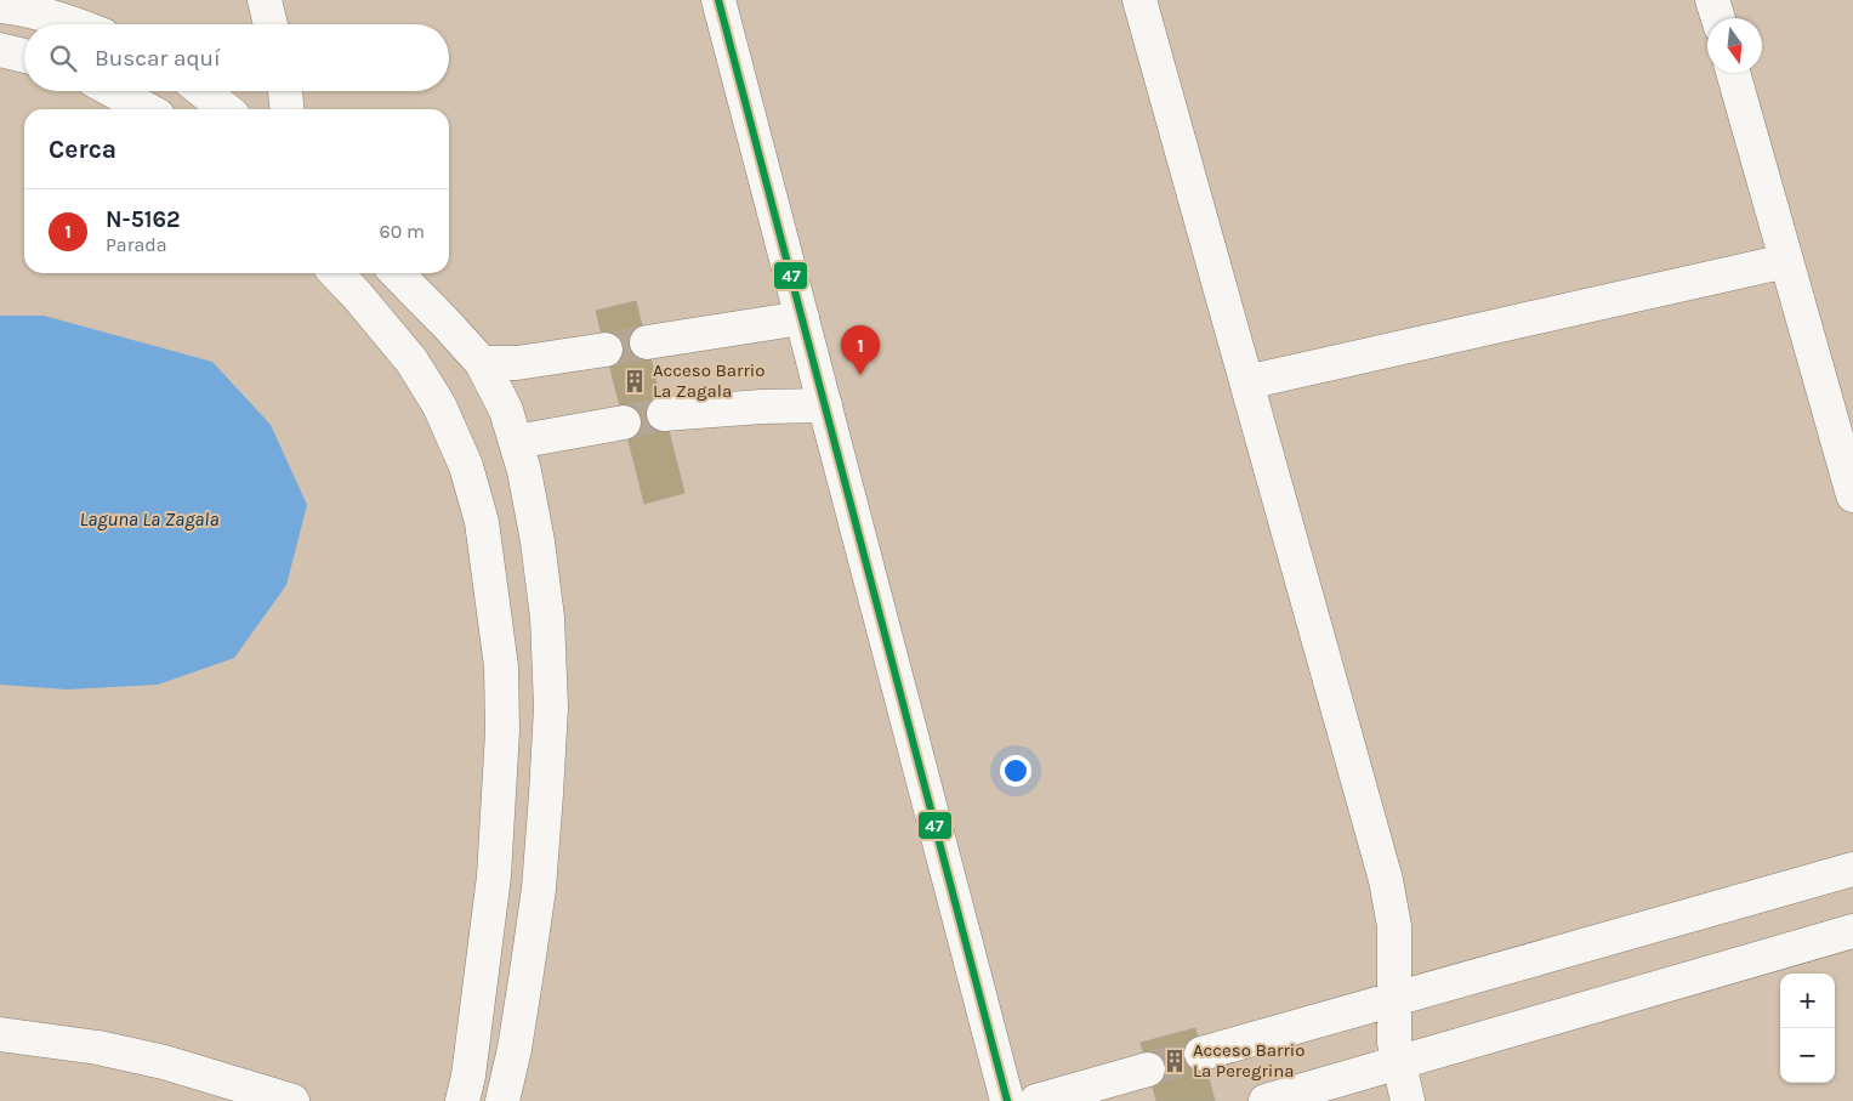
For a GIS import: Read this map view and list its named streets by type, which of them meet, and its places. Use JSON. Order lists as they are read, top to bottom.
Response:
{
  "water": ["Laguna La Zagala"],
  "places": {
    "building": ["Acceso Barrio La Zagala", "Acceso Barrio La Peregrina"]
  },
  "lines": ["transit line 47"],
  "north": "bottom",
  "page": {
    "search": "Buscar aquí",
    "heading": "Cerca",
    "list": [
      {
        "mark": "1",
        "name": "N-5162",
        "note": "Parada",
        "value": "60 m"
      }
    ],
    "pins": "1",
    "map_buttons": ["+", "−"]
  }
}
